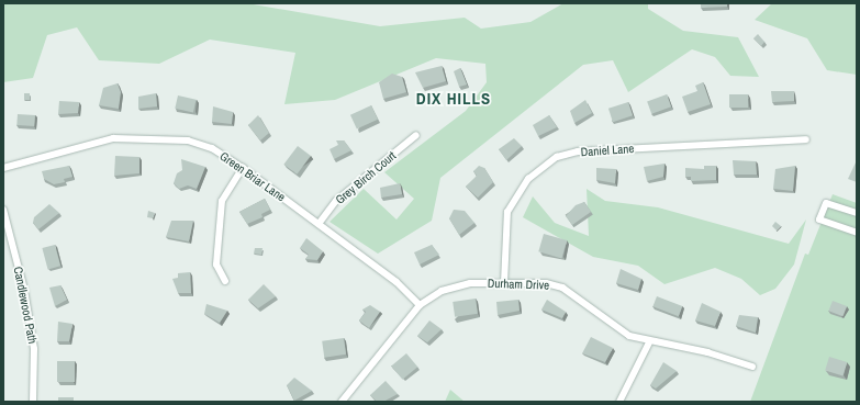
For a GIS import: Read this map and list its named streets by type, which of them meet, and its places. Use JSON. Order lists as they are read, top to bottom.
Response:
{
  "streets": {
    "street": [
      "Daniel Lane",
      "Green Briar Lane",
      "Grey Birch Court",
      "Durham Drive",
      "Candlewood Path"
    ]
  },
  "crossings": [
    ["Daniel Lane", "Durham Drive"],
    ["Green Briar Lane", "Grey Birch Court"],
    ["Green Briar Lane", "Durham Drive"]
  ],
  "districts": ["DIX HILLS"]
}
